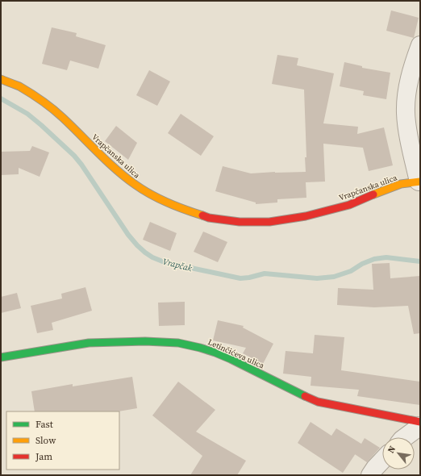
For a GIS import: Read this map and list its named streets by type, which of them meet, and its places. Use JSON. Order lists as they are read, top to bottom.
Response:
{
  "streets": {
    "street": ["Vrapčanska ulica", "Letinčićeva ulica"]
  },
  "water": ["Vrapčak"],
  "legend": ["Fast", "Slow", "Jam"],
  "north": "top left"
}
